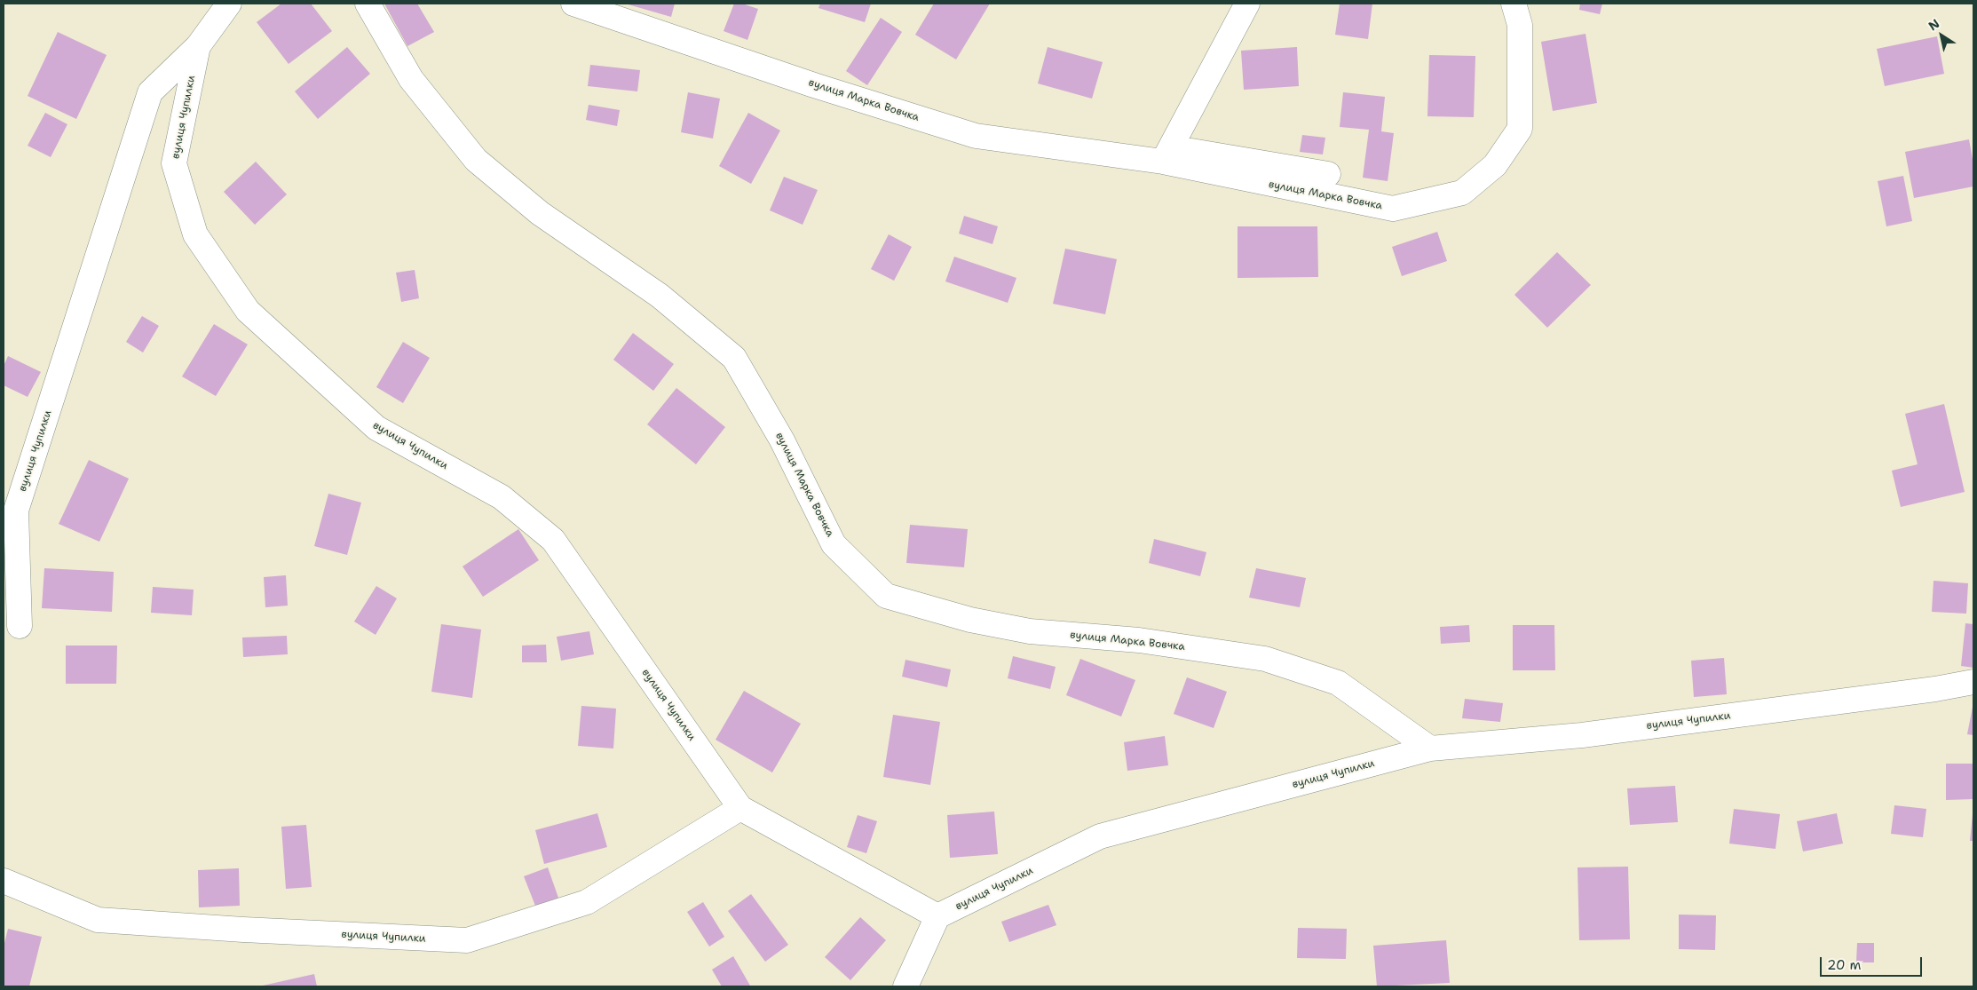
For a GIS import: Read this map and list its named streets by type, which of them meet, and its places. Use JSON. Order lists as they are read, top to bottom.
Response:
{
  "streets": {
    "street": ["вулиця Марка Вовчка", "вулиця Чупилки"]
  },
  "crossings": [
    ["вулиця Марка Вовчка", "вулиця Чупилки"]
  ],
  "scale_bar": "20 m",
  "north": "top left"
}
